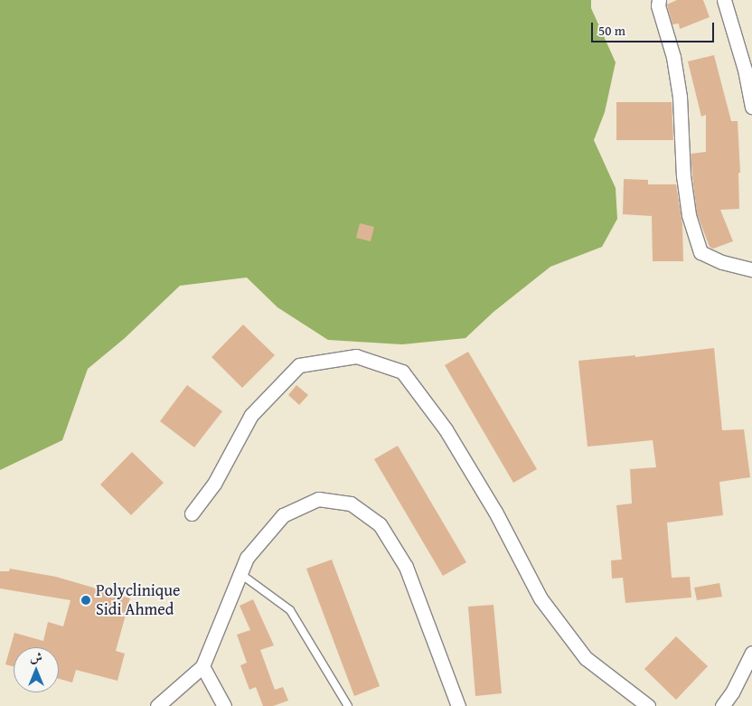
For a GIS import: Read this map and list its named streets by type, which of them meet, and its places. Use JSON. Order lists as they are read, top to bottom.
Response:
{
  "places": ["Polyclinique Sidi Ahmed"],
  "scale_bar": "50 m",
  "north": "top"
}
